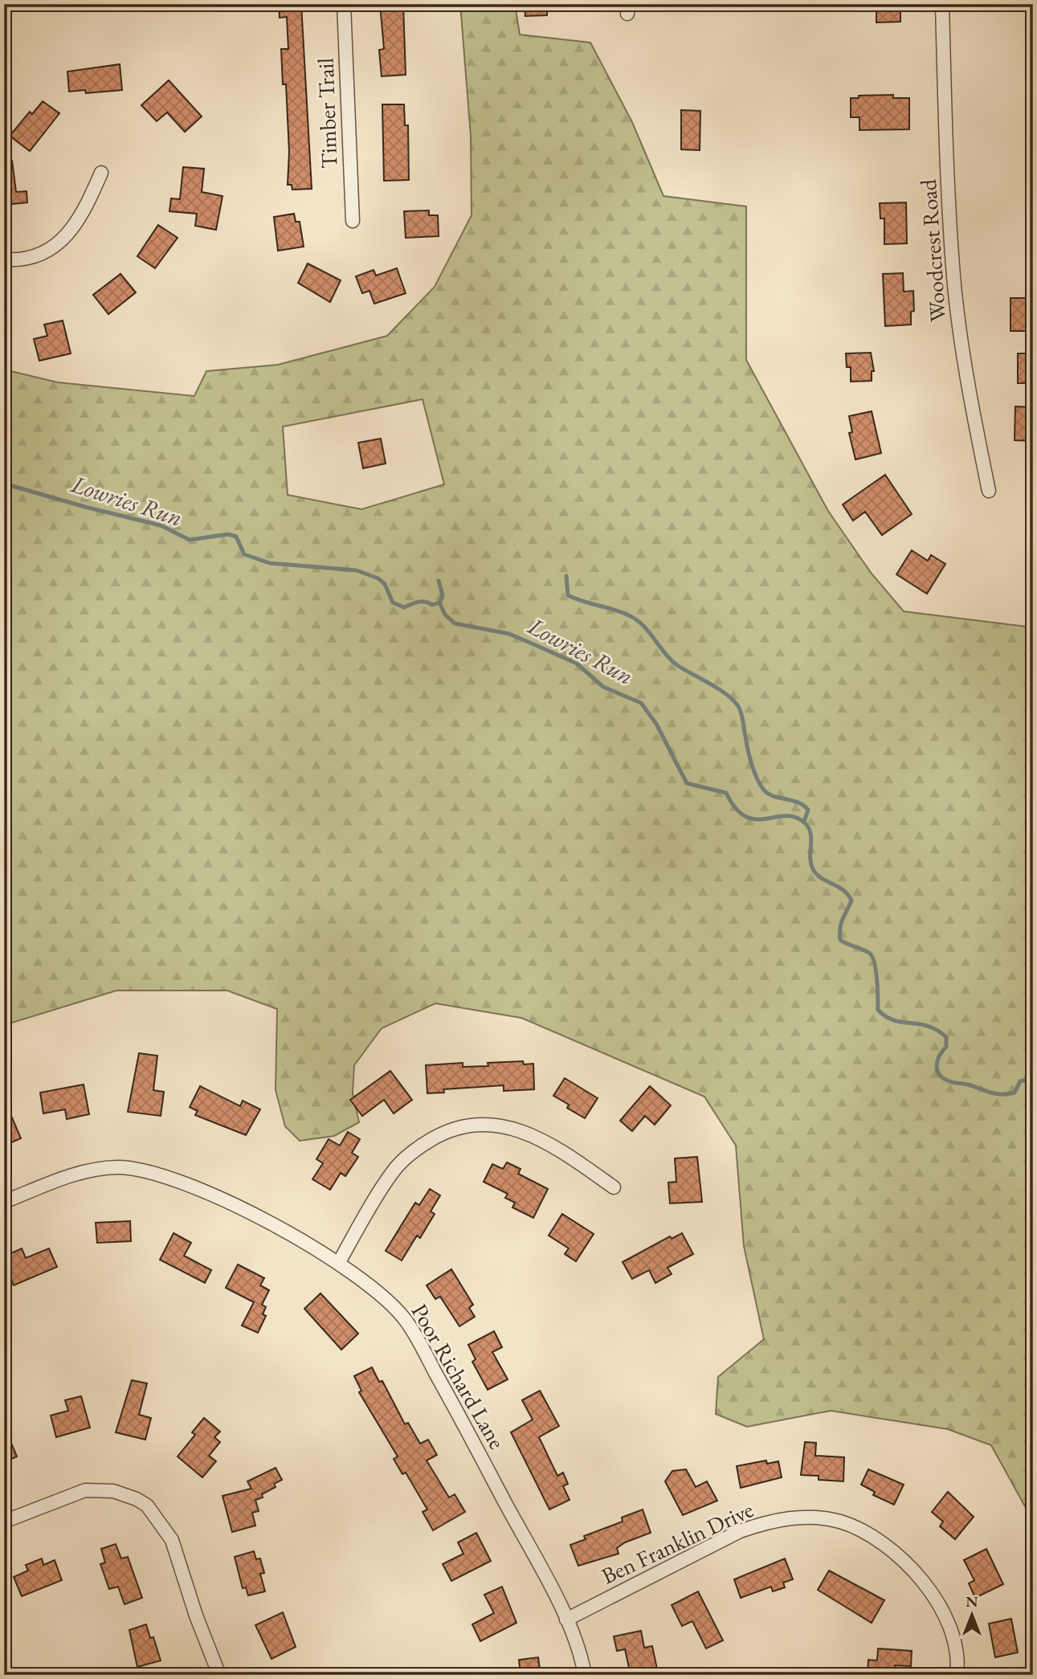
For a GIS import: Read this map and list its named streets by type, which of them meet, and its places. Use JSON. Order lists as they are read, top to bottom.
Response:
{
  "streets": {
    "street": [
      "Timber Trail",
      "Woodcrest Road",
      "Poor Richard Lane",
      "Ben Franklin Drive"
    ]
  },
  "crossings": [
    ["Poor Richard Lane", "Ben Franklin Drive"]
  ],
  "water": ["Lowries Run"],
  "north": "top"
}
